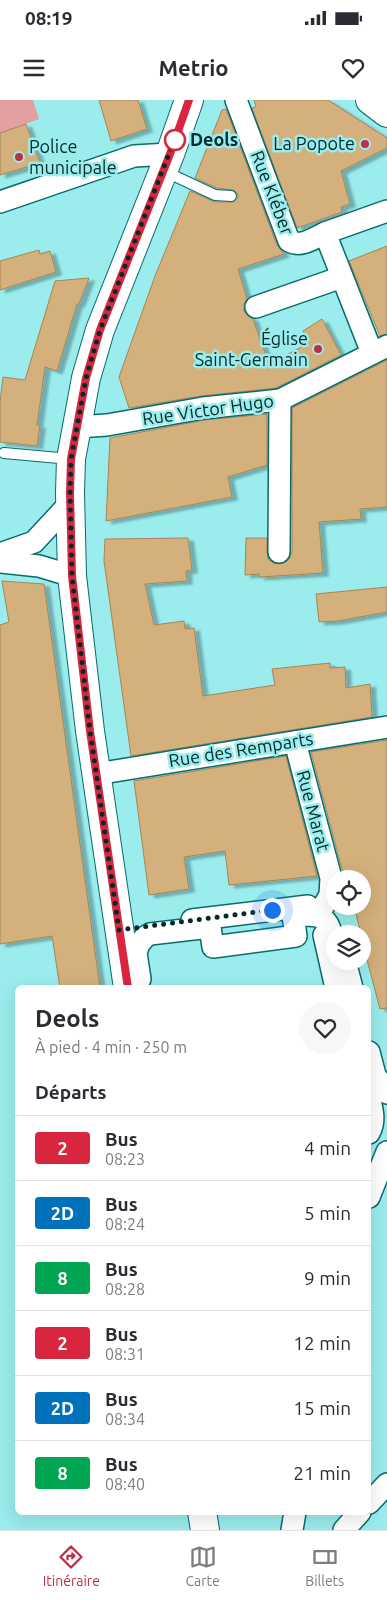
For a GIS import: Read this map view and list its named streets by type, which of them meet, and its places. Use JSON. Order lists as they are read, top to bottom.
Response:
{
  "streets": {
    "street": [
      "Rue Kléber",
      "Rue Victor Hugo",
      "Rue des Remparts",
      "Rue Marat"
    ]
  },
  "crossings": [
    ["Rue des Remparts", "Rue Marat"]
  ],
  "places": [
    "Deols",
    "La Popote",
    "Police municipale",
    "Église Saint-Germain"
  ],
  "lines": ["bus line 2"],
  "page": {
    "status": "08:19",
    "header": "Metrio",
    "heading": [
      ["Deols", "À pied · 4 min · 250 m"],
      "Départs"
    ],
    "list": [
      {
        "mark": "2",
        "name": "Bus",
        "note": "08:23",
        "value": "4 min"
      },
      {
        "mark": "2D",
        "name": "Bus",
        "note": "08:24",
        "value": "5 min"
      },
      {
        "mark": "8",
        "name": "Bus",
        "note": "08:28",
        "value": "9 min"
      },
      {
        "mark": "2",
        "name": "Bus",
        "note": "08:31",
        "value": "12 min"
      },
      {
        "mark": "2D",
        "name": "Bus",
        "note": "08:34",
        "value": "15 min"
      },
      {
        "mark": "8",
        "name": "Bus",
        "note": "08:40",
        "value": "21 min"
      }
    ],
    "tabs": ["Itinéraire", "Carte", "Billets"]
  }
}
